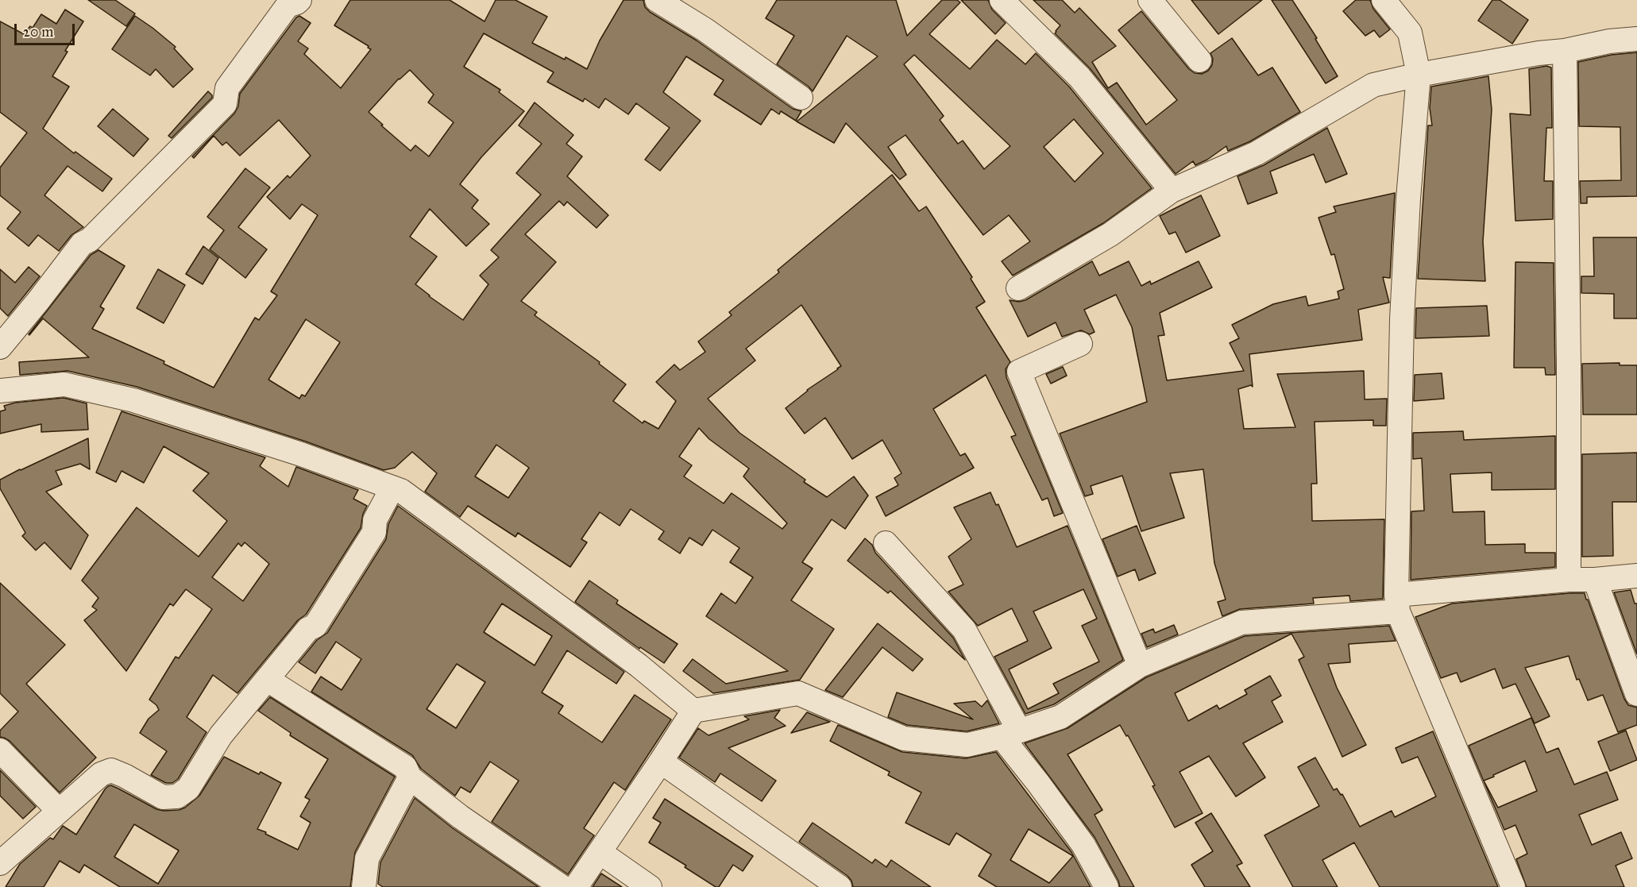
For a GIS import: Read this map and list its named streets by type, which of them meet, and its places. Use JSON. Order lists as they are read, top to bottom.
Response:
{
  "scale_bar": "20 m"
}
